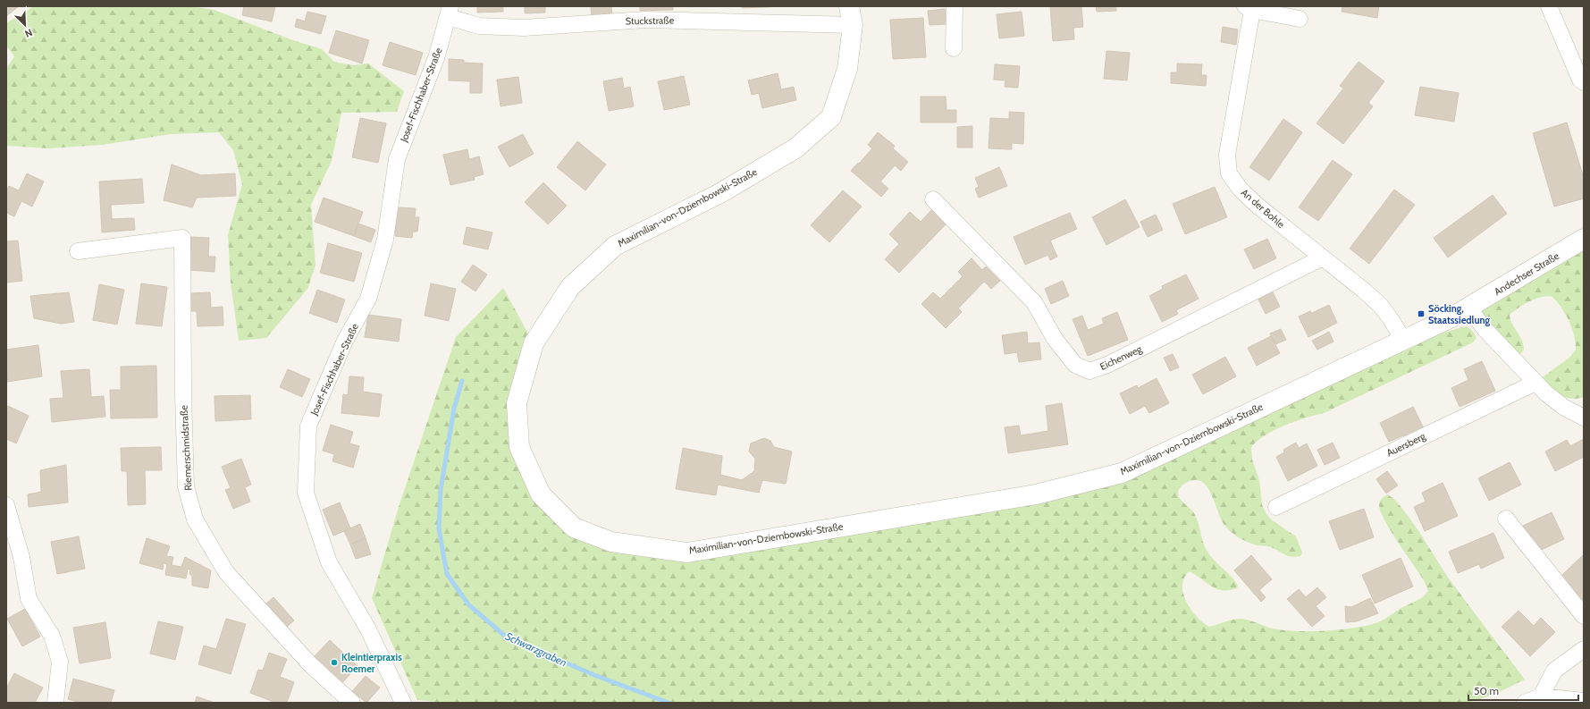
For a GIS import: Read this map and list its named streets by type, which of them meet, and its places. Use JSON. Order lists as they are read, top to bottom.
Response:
{
  "streets": {
    "street": [
      "Stuckstraße",
      "Josef-Fischhaber-Straße",
      "Maximilian-von-Dziembowski-Straße",
      "An der Bohle",
      "Andechser Straße",
      "Eichenweg",
      "Auersberg",
      "Riemerschmidstraße"
    ]
  },
  "crossings": [
    ["Stuckstraße", "Josef-Fischhaber-Straße"],
    ["Stuckstraße", "Maximilian-von-Dziembowski-Straße"],
    ["Maximilian-von-Dziembowski-Straße", "An der Bohle"],
    ["Maximilian-von-Dziembowski-Straße", "Andechser Straße"],
    ["An der Bohle", "Eichenweg"]
  ],
  "water": ["Schwarzgraben"],
  "places": {
    "transit": ["Söcking, Staatssiedlung"],
    "other": ["Kleintierpraxis Roemer"]
  },
  "scale_bar": "50 m",
  "north": "bottom right"
}
